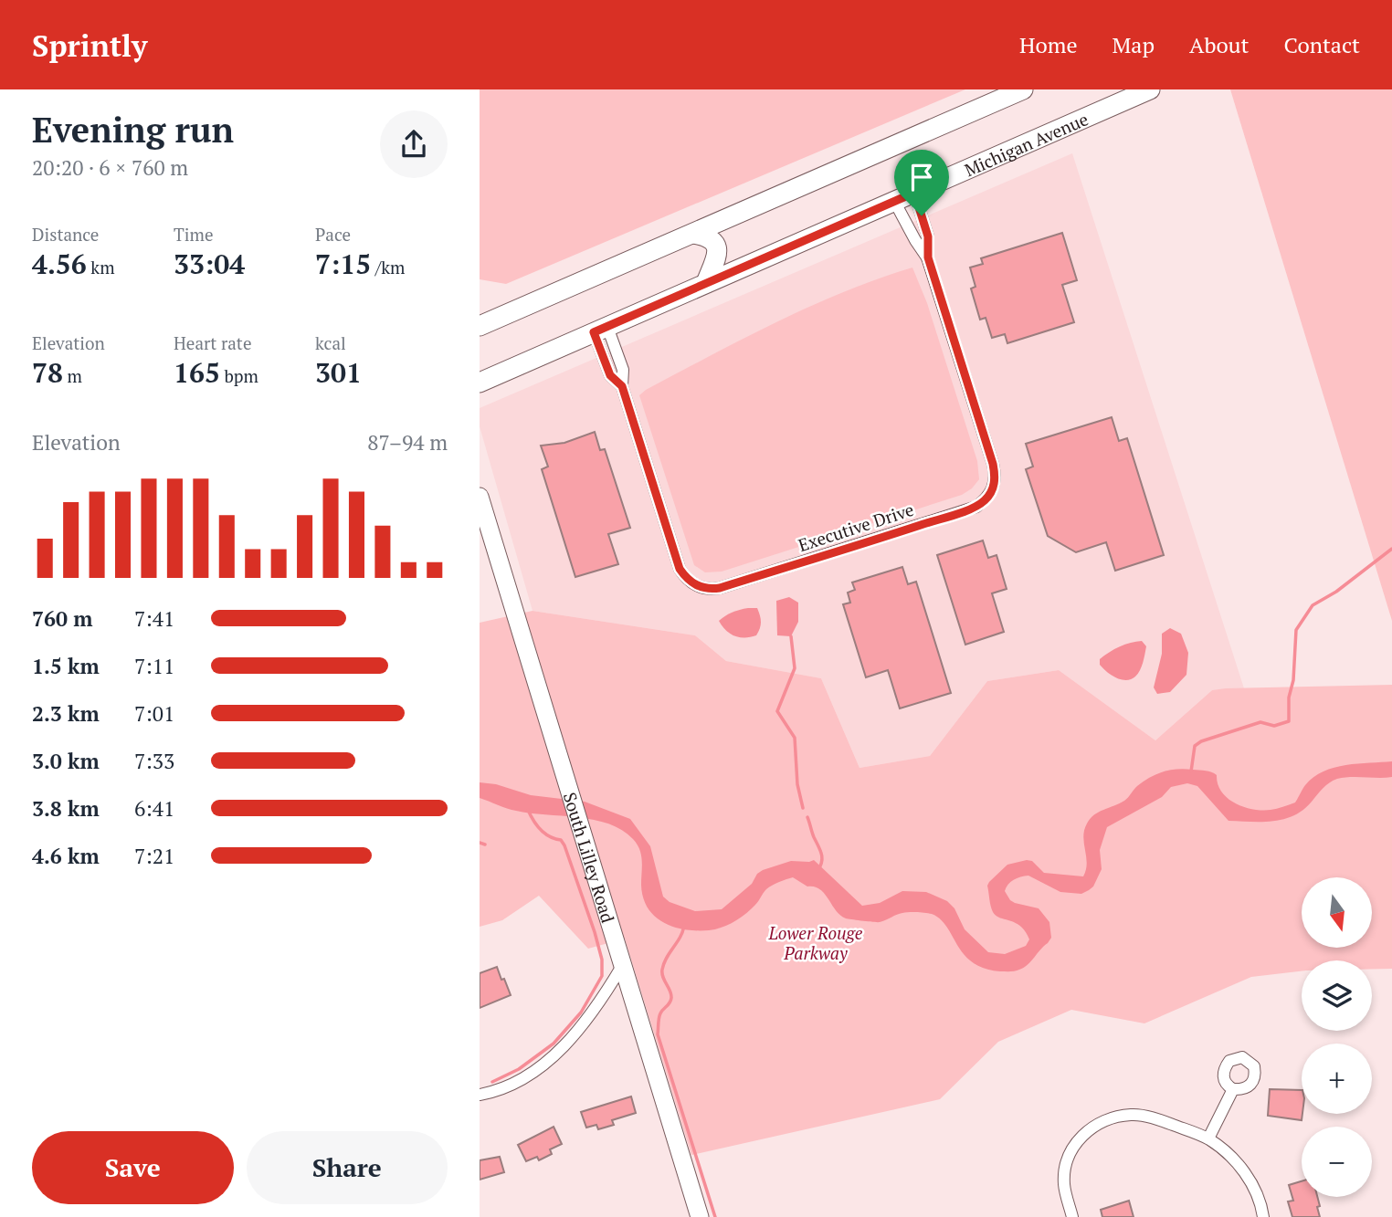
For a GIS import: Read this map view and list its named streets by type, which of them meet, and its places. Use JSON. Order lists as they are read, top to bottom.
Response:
{
  "streets": {
    "main road": ["Michigan Avenue"],
    "street": ["Executive Drive", "South Lilley Road"]
  },
  "crossings": [
    ["Michigan Avenue", "Executive Drive"]
  ],
  "parks": ["Lower Rouge Parkway"],
  "north": "bottom",
  "page": {
    "header": "Sprintly",
    "nav": [
      "Home",
      "Map",
      "About",
      "Contact"
    ],
    "heading": ["Evening run", "20:20 · 6 × 760 m"],
    "stats": [
      ["Distance", "4.56 km"],
      ["Time", "33:04"],
      ["Pace", "7:15 /km"],
      ["Elevation", "78 m"],
      ["Heart rate", "165 bpm"],
      ["kcal", "301"]
    ],
    "chart": ["Elevation", "87–94 m"],
    "list": [
      {
        "name": "760 m",
        "note": "7:41"
      },
      {
        "name": "1.5 km",
        "note": "7:11"
      },
      {
        "name": "2.3 km",
        "note": "7:01"
      },
      {
        "name": "3.0 km",
        "note": "7:33"
      },
      {
        "name": "3.8 km",
        "note": "6:41"
      },
      {
        "name": "4.6 km",
        "note": "7:21"
      }
    ],
    "map_buttons": ["+", "−"],
    "buttons": ["Save", "Share"]
  }
}
